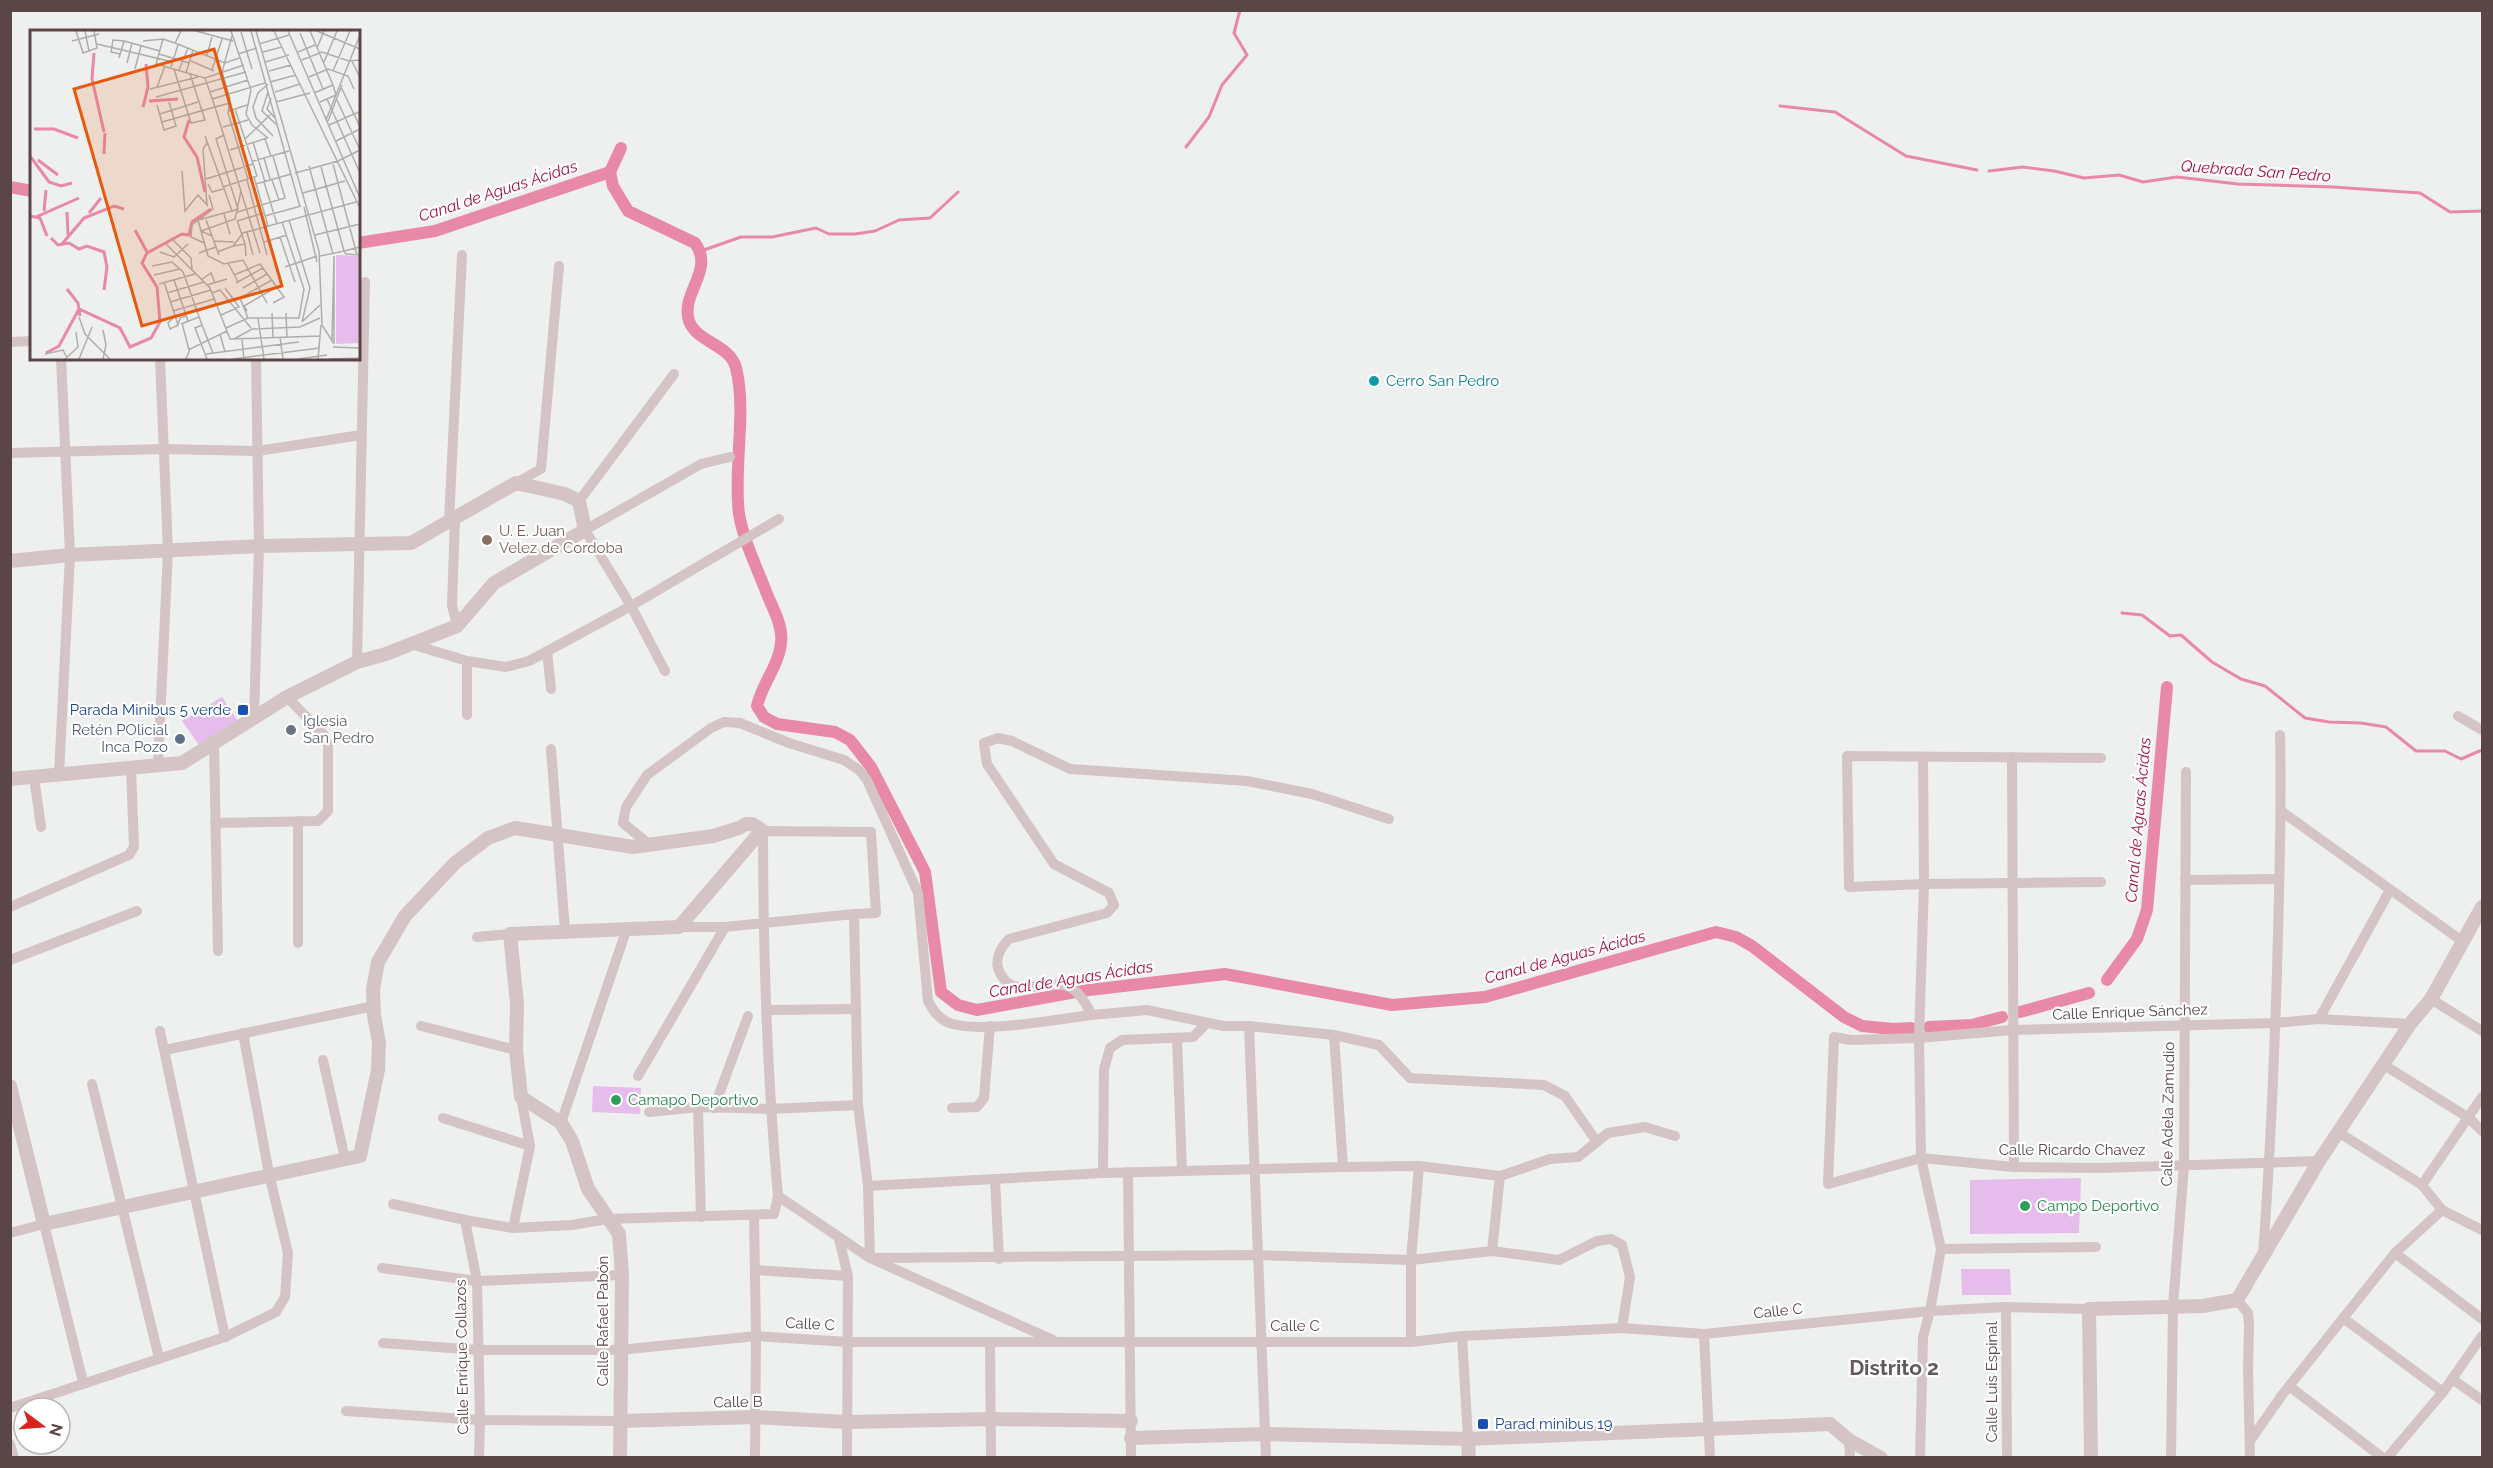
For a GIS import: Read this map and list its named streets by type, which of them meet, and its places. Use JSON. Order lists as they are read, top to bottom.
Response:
{
  "streets": {
    "street": [
      "Calle Enrique Sánchez",
      "Calle Adela Zamudio",
      "Calle Ricardo Chavez",
      "Calle C",
      "Calle Rafael Pabón",
      "Calle Enrique Collazos",
      "Calle Luis Espinal",
      "Calle B"
    ]
  },
  "crossings": [
    ["Calle Enrique Sánchez", "Calle Adela Zamudio"],
    ["Calle Enrique Sánchez", "Calle Ricardo Chavez"],
    ["Calle Adela Zamudio", "Calle Ricardo Chavez"],
    ["Calle C", "Calle Rafael Pabón"],
    ["Calle C", "Calle Enrique Collazos"],
    ["Calle C", "Calle Luis Espinal"],
    ["Calle Rafael Pabón", "Calle B"],
    ["Calle Enrique Collazos", "Calle B"]
  ],
  "districts": ["Distrito 2"],
  "water": ["Quebrada San Pedro", "Canal de Aguas Ácidas"],
  "places": {
    "other": [
      "Cerro San Pedro",
      "U. E. Juan Velez de Cordoba",
      "Iglesia San Pedro",
      "Retén POlicial Inca Pozo",
      "Camapo Deportivo",
      "Campo Deportivo"
    ],
    "transit": ["Parada Minibus 5 verde", "Parad minibus 19"]
  },
  "north": "right"
}
